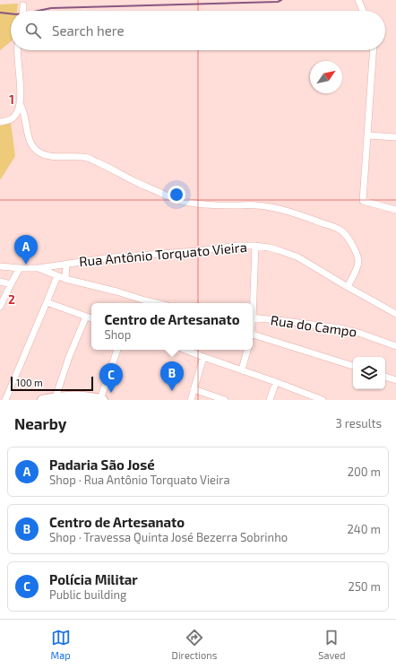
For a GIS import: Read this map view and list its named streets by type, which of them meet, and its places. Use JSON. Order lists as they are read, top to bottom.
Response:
{
  "streets": {
    "street": ["Rua Antônio Torquato Vieira", "Rua do Campo"]
  },
  "scale_bar": "100 m",
  "north": "top right",
  "page": {
    "search": "Search here",
    "pins": ["A", "B", "C"],
    "popup": ["Centro de Artesanato", "Shop"],
    "scale": "100 m",
    "heading": ["Nearby", "3 results"],
    "list": [
      {
        "mark": "A",
        "name": "Padaria São José",
        "note": "Shop · Rua Antônio Torquato Vieira",
        "value": "200 m"
      },
      {
        "mark": "B",
        "name": "Centro de Artesanato",
        "note": "Shop · Travessa Quinta José Bezerra Sobrinho",
        "value": "240 m"
      },
      {
        "mark": "C",
        "name": "Polícia Militar",
        "note": "Public building",
        "value": "250 m"
      }
    ],
    "nav": ["Map", "Directions", "Saved"]
  },
  "grid": {
    "rows": ["1", "2"]
  }
}
